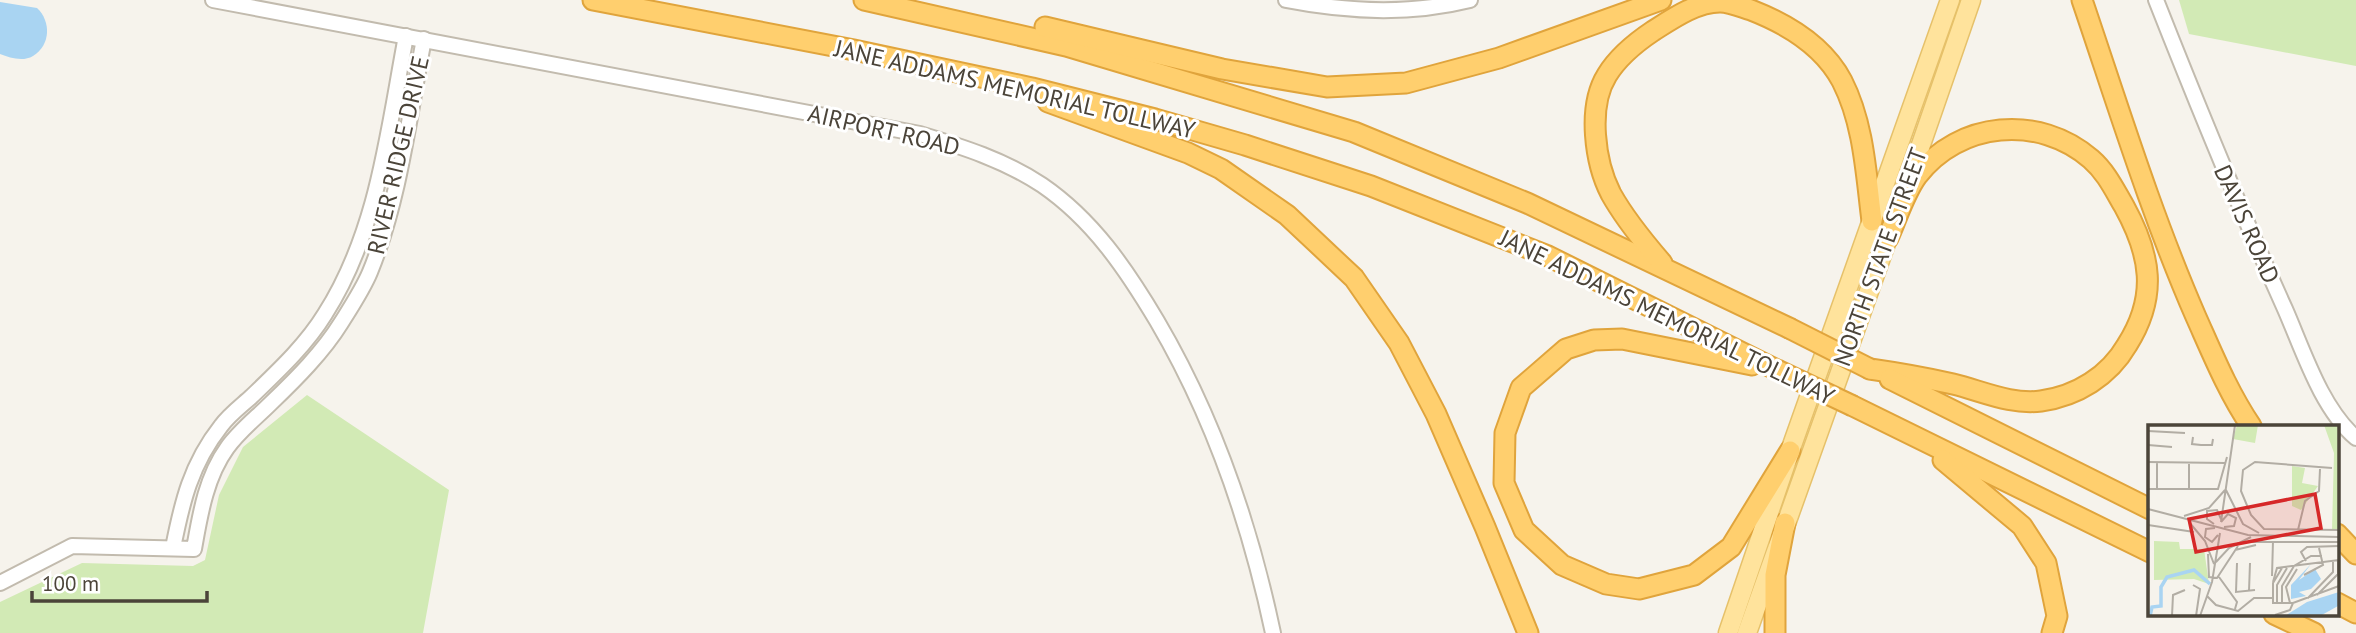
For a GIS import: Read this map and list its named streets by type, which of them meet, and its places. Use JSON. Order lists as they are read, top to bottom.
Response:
{
  "streets": {
    "highway": ["JANE ADDAMS MEMORIAL TOLLWAY"],
    "main road": ["NORTH STATE STREET"],
    "street": ["AIRPORT ROAD", "RIVER RIDGE DRIVE", "DAVIS ROAD"]
  },
  "crossings": [
    ["AIRPORT ROAD", "RIVER RIDGE DRIVE"]
  ],
  "scale_bar": "100 m"
}
